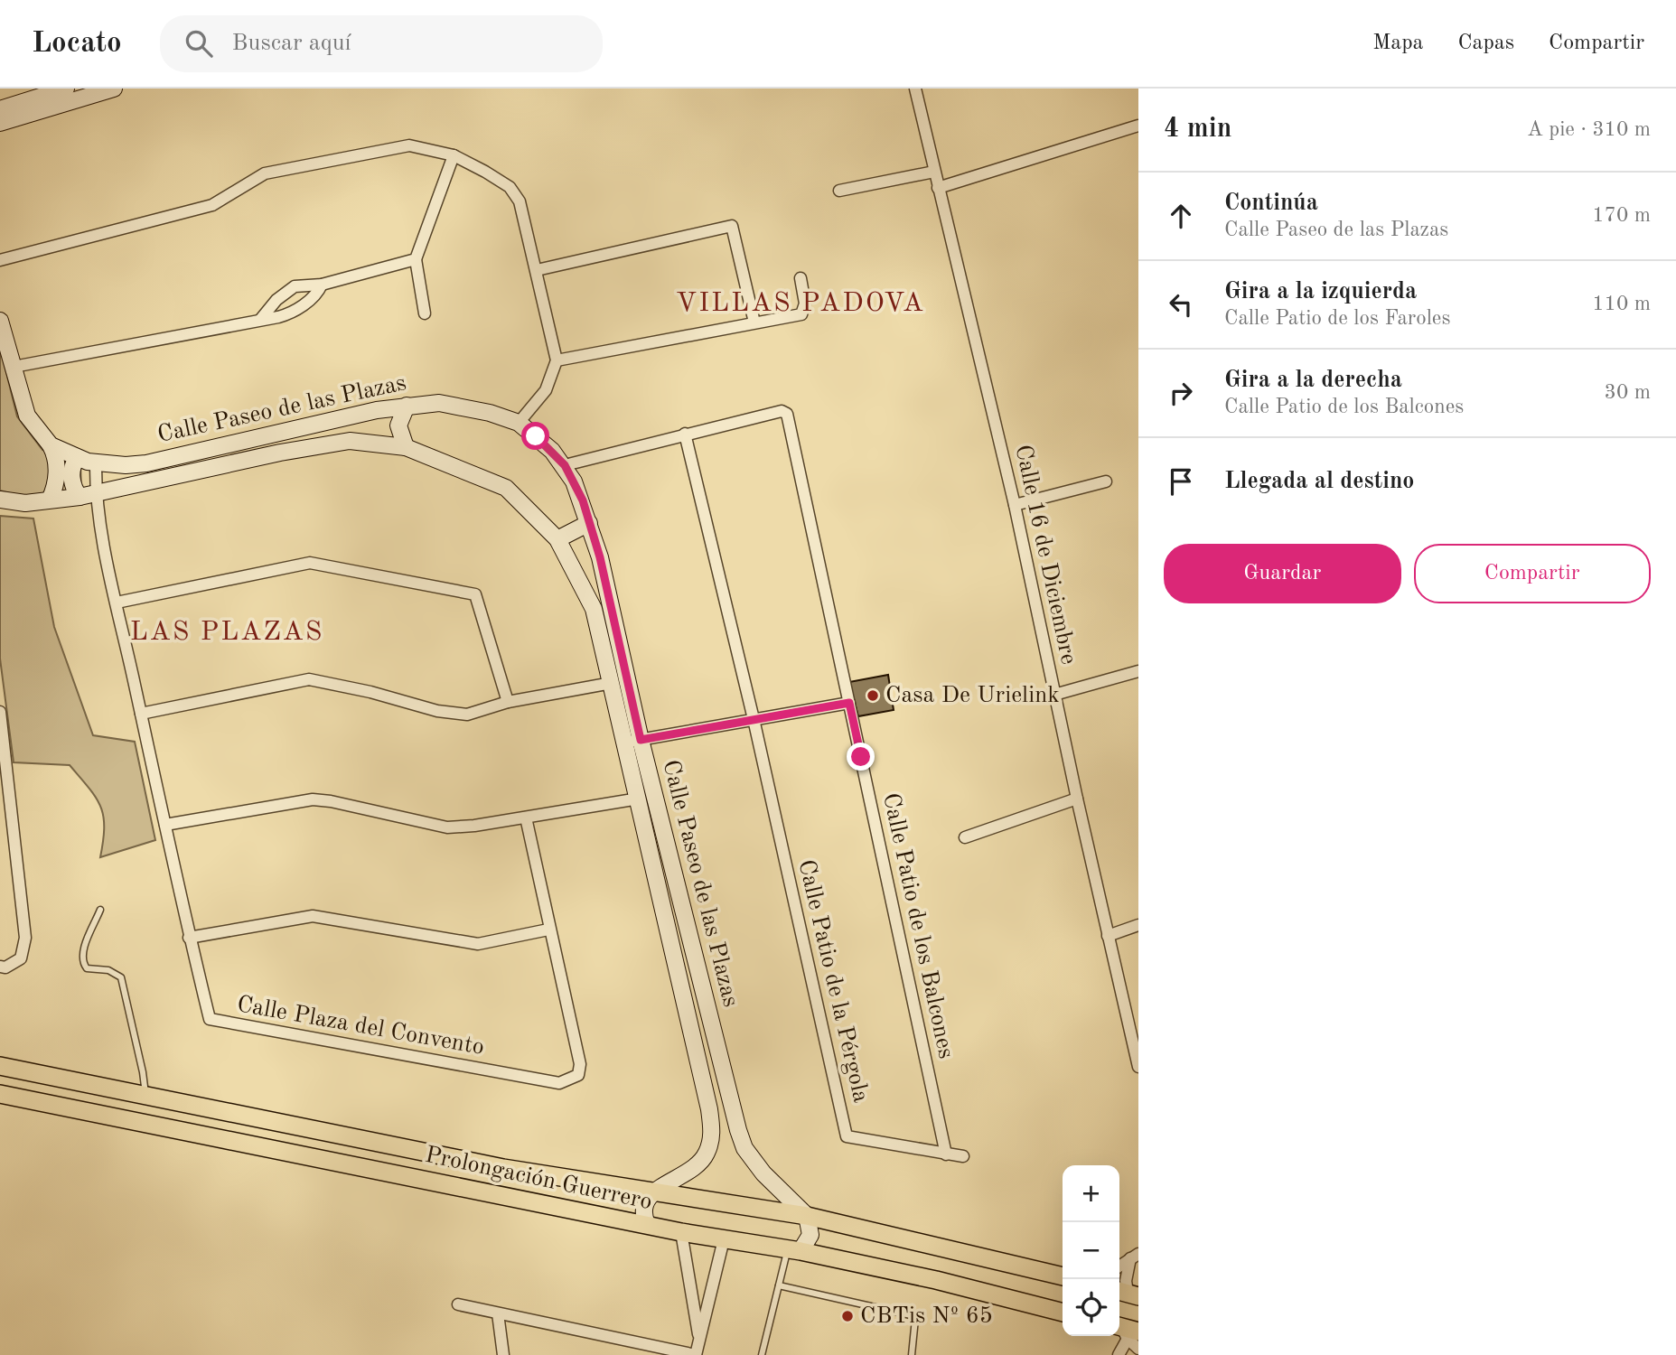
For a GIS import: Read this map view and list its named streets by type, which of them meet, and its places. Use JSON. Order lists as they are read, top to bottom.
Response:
{
  "streets": {
    "main road": ["Prolongación Guerrero"],
    "street": [
      "Calle Paseo de las Plazas",
      "Calle 16 de Diciembre",
      "Calle Patio de los Balcones",
      "Calle Patio de la Pérgola",
      "Calle Plaza del Convento"
    ]
  },
  "crossings": [
    ["Calle Paseo de las Plazas", "Calle Plaza del Convento"],
    ["Calle Paseo de las Plazas", "Prolongación Guerrero"],
    ["Calle Patio de los Balcones", "Calle Patio de la Pérgola"]
  ],
  "districts": ["VILLAS PADOVA", "LAS PLAZAS"],
  "places": ["Casa De Urielink", "CBTis Nº 65"],
  "page": {
    "header": "Locato",
    "search": "Buscar aquí",
    "nav": ["Mapa", "Capas", "Compartir"],
    "heading": ["4 min", "A pie · 310 m"],
    "list": [
      ["Continúa", "Calle Paseo de las Plazas", "170 m"],
      ["Gira a la izquierda", "Calle Patio de los Faroles", "110 m"],
      ["Gira a la derecha", "Calle Patio de los Balcones", "30 m"],
      "Llegada al destino"
    ],
    "buttons": ["Guardar", "Compartir"],
    "map_buttons": ["+", "−"]
  }
}
